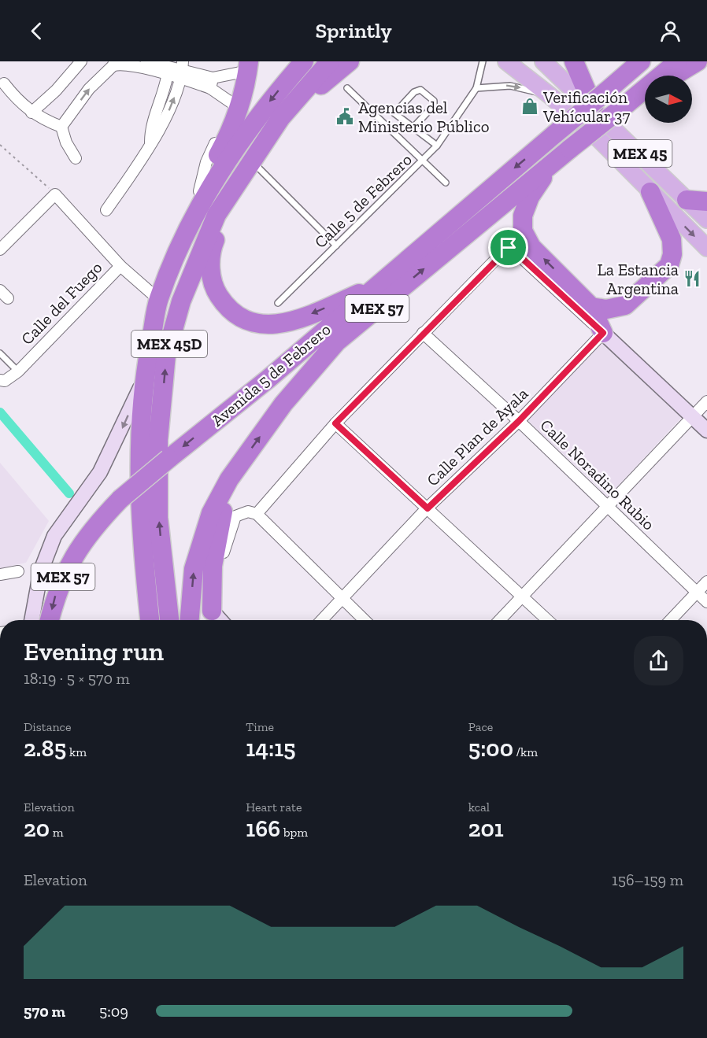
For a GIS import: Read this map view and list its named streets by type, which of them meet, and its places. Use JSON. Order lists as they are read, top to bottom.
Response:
{
  "streets": {
    "highway": ["MEX 57", "MEX 45D", "Avenida 5 de Febrero"],
    "main road": ["MEX 45"],
    "street": ["Calle del Fuego", "Calle Plan de Ayala", "Calle Noradino Rubio"],
    "lane": ["Calle 5 de Febrero"]
  },
  "crossings": [
    ["Calle Plan de Ayala", "Calle Noradino Rubio"]
  ],
  "places": {
    "shop": ["Verificación Vehícular 37"],
    "public building": ["Agencias del Ministerio Público"],
    "restaurant": ["La Estancia Argentina"]
  },
  "north": "right",
  "page": {
    "header": "Sprintly",
    "heading": ["Evening run", "18:19 · 5 × 570 m"],
    "stats": [
      ["Distance", "2.85 km"],
      ["Time", "14:15"],
      ["Pace", "5:00 /km"],
      ["Elevation", "20 m"],
      ["Heart rate", "166 bpm"],
      ["kcal", "201"]
    ],
    "chart": ["Elevation", "156–159 m"],
    "list": [
      {
        "name": "570 m",
        "note": "5:09"
      }
    ]
  }
}
